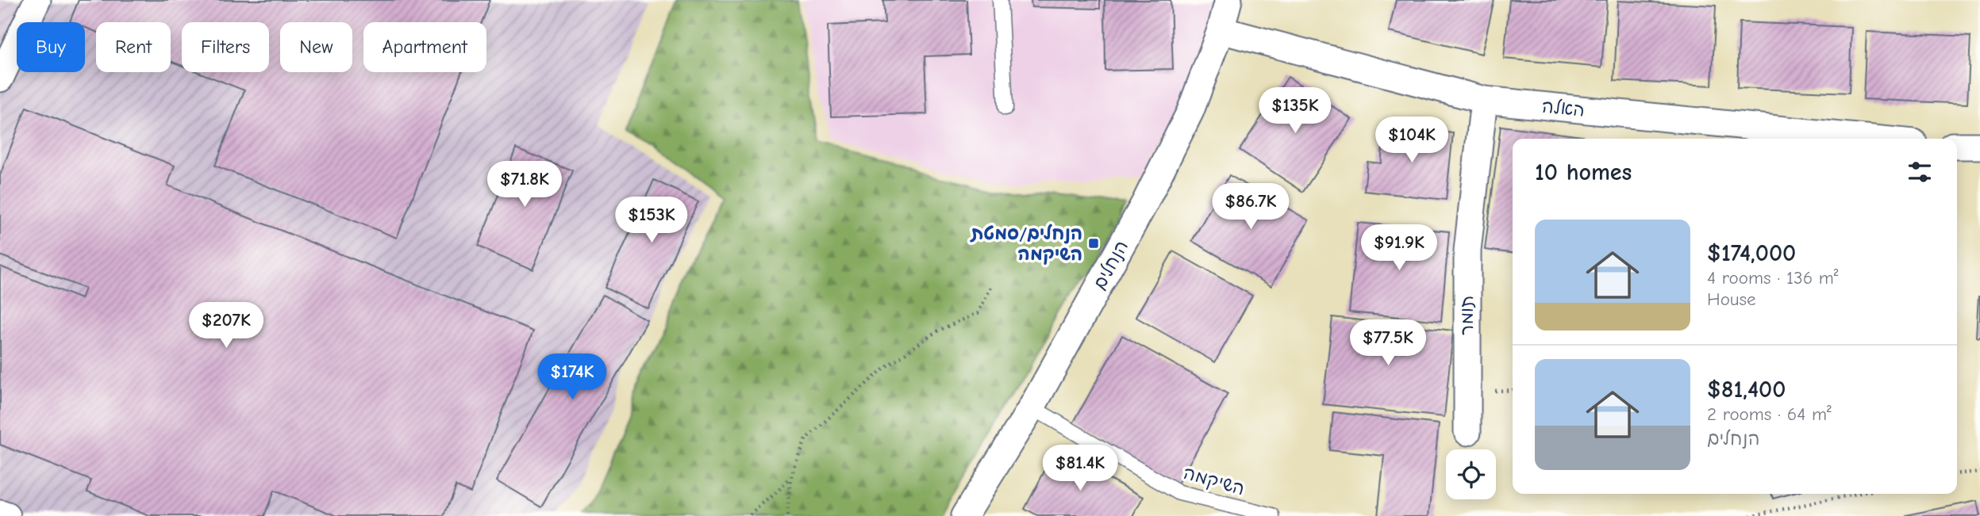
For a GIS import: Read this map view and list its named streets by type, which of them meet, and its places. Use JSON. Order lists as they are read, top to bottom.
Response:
{
  "streets": {
    "street": ["האלה", "הנחלים", "תומר"],
    "lane": ["השיקמה"]
  },
  "crossings": [
    ["האלה", "הנחלים"],
    ["האלה", "תומר"],
    ["הנחלים", "השיקמה"]
  ],
  "places": {
    "transit": ["הנחלים/סמטת השיקמה"]
  },
  "page": {
    "chip": [
      "Buy",
      "Rent",
      "Filters",
      "New",
      "Apartment"
    ],
    "price": [
      "$135K",
      "$104K",
      "$71.8K",
      "$86.7K",
      "$153K",
      "$91.9K",
      "$207K",
      "$77.5K",
      "$174K",
      "$81.4K"
    ],
    "heading": "10 homes",
    "list": [
      {
        "name": "$174,000",
        "note": "4 rooms · 136 m² · House"
      },
      {
        "name": "$81,400",
        "note": "2 rooms · 64 m² · הנחלים"
      }
    ]
  }
}
